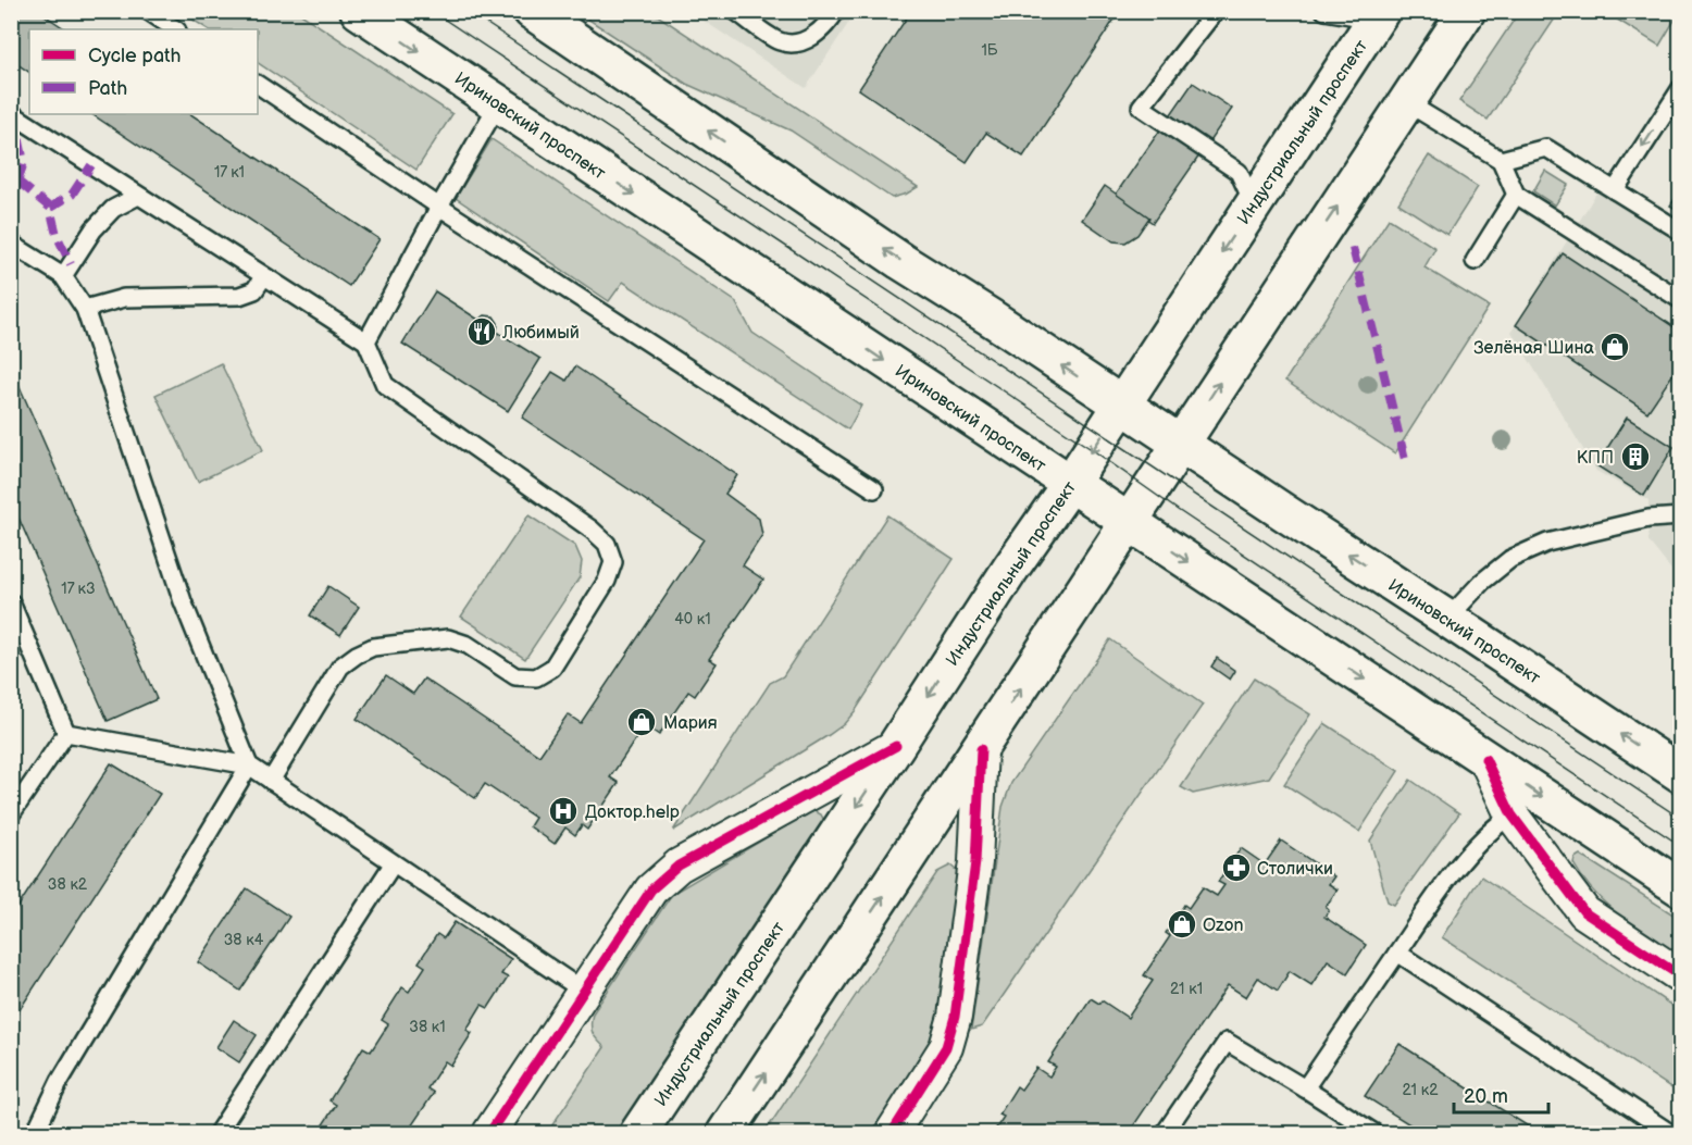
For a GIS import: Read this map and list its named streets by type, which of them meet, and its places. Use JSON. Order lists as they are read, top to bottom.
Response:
{
  "streets": {
    "main road": ["Ириновский проспект", "Индустриальный проспект"]
  },
  "crossings": [
    ["Ириновский проспект", "Индустриальный проспект"]
  ],
  "places": {
    "restaurant": ["Любимый"],
    "shop": ["Зелёная Шина", "Мария", "Ozon"],
    "building": ["КПП"],
    "hospital": ["Доктор.help"],
    "pharmacy": ["Столички"]
  },
  "house_numbers": [
    "1Б",
    "17 к1",
    "17 к3",
    "40 к1",
    "38 к2",
    "38 к4",
    "21 к1",
    "38 к1",
    "21 к2"
  ],
  "legend": ["Cycle path", "Path"],
  "scale_bar": "20 m"
}
